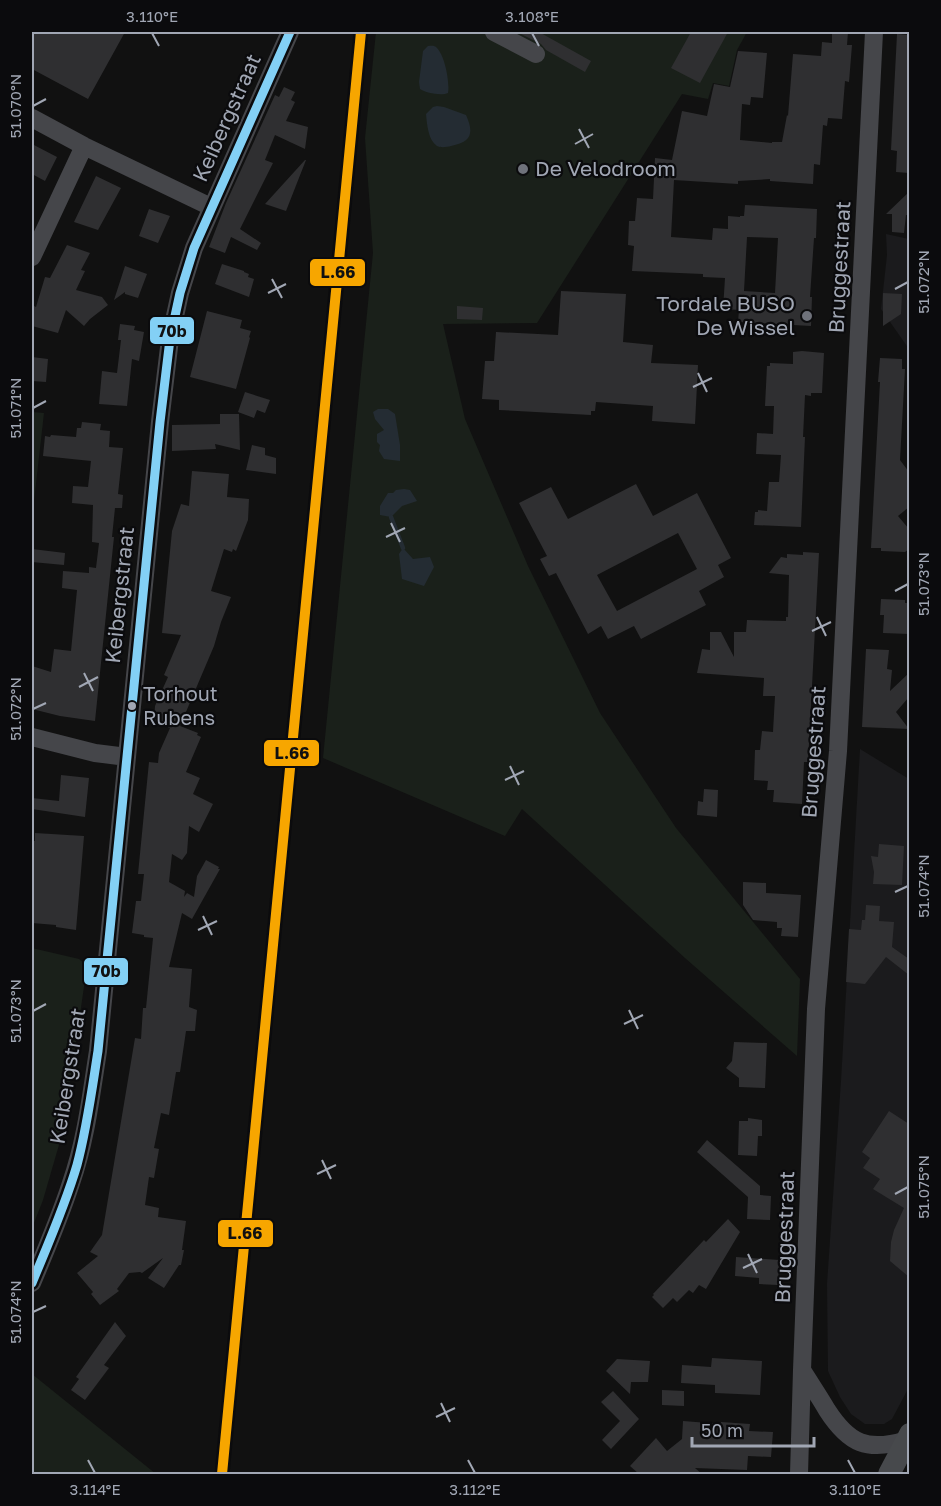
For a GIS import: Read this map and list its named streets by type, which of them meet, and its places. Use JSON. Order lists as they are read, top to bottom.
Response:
{
  "streets": {
    "street": ["Keibergstraat", "Bruggestraat"]
  },
  "places": ["De Velodroom", "Tordale BUSO De Wissel", "Torhout Rubens"],
  "lines": ["transit line L.66", "transit line 70b"],
  "scale_bar": "50 m",
  "coordinates": [
    "3.110°E",
    "3.108°E",
    "51.070°N",
    "51.072°N",
    "51.071°N",
    "51.073°N",
    "51.074°N",
    "51.075°N",
    "3.114°E",
    "3.112°E"
  ]
}
